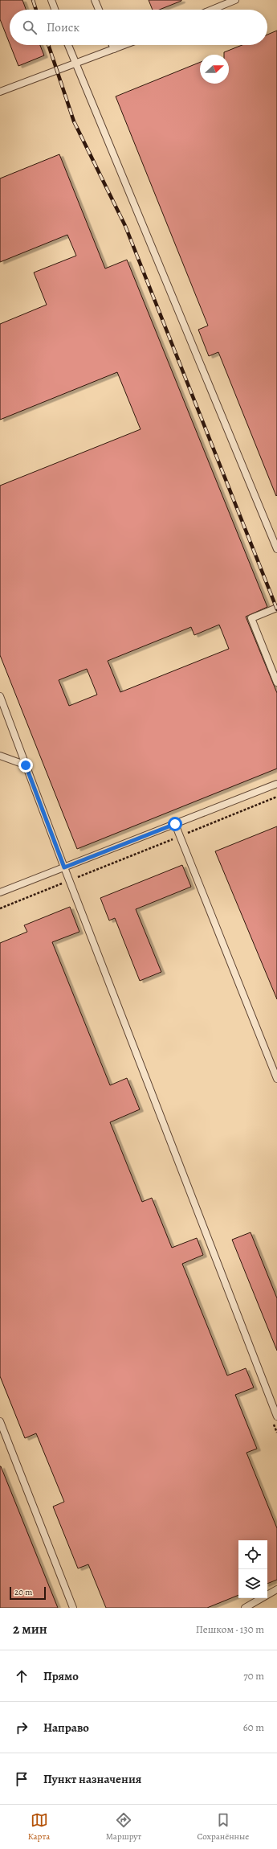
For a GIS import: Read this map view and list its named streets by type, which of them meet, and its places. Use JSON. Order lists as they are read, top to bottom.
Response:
{
  "scale_bar": "20 m",
  "north": "right",
  "page": {
    "search": "Поиск",
    "scale": "20 m",
    "heading": ["2 мин", "Пешком · 130 m"],
    "list": [
      ["Прямо", "70 m"],
      ["Направо", "60 m"],
      "Пункт назначения"
    ],
    "nav": ["Карта", "Маршрут", "Сохранённые"]
  }
}
